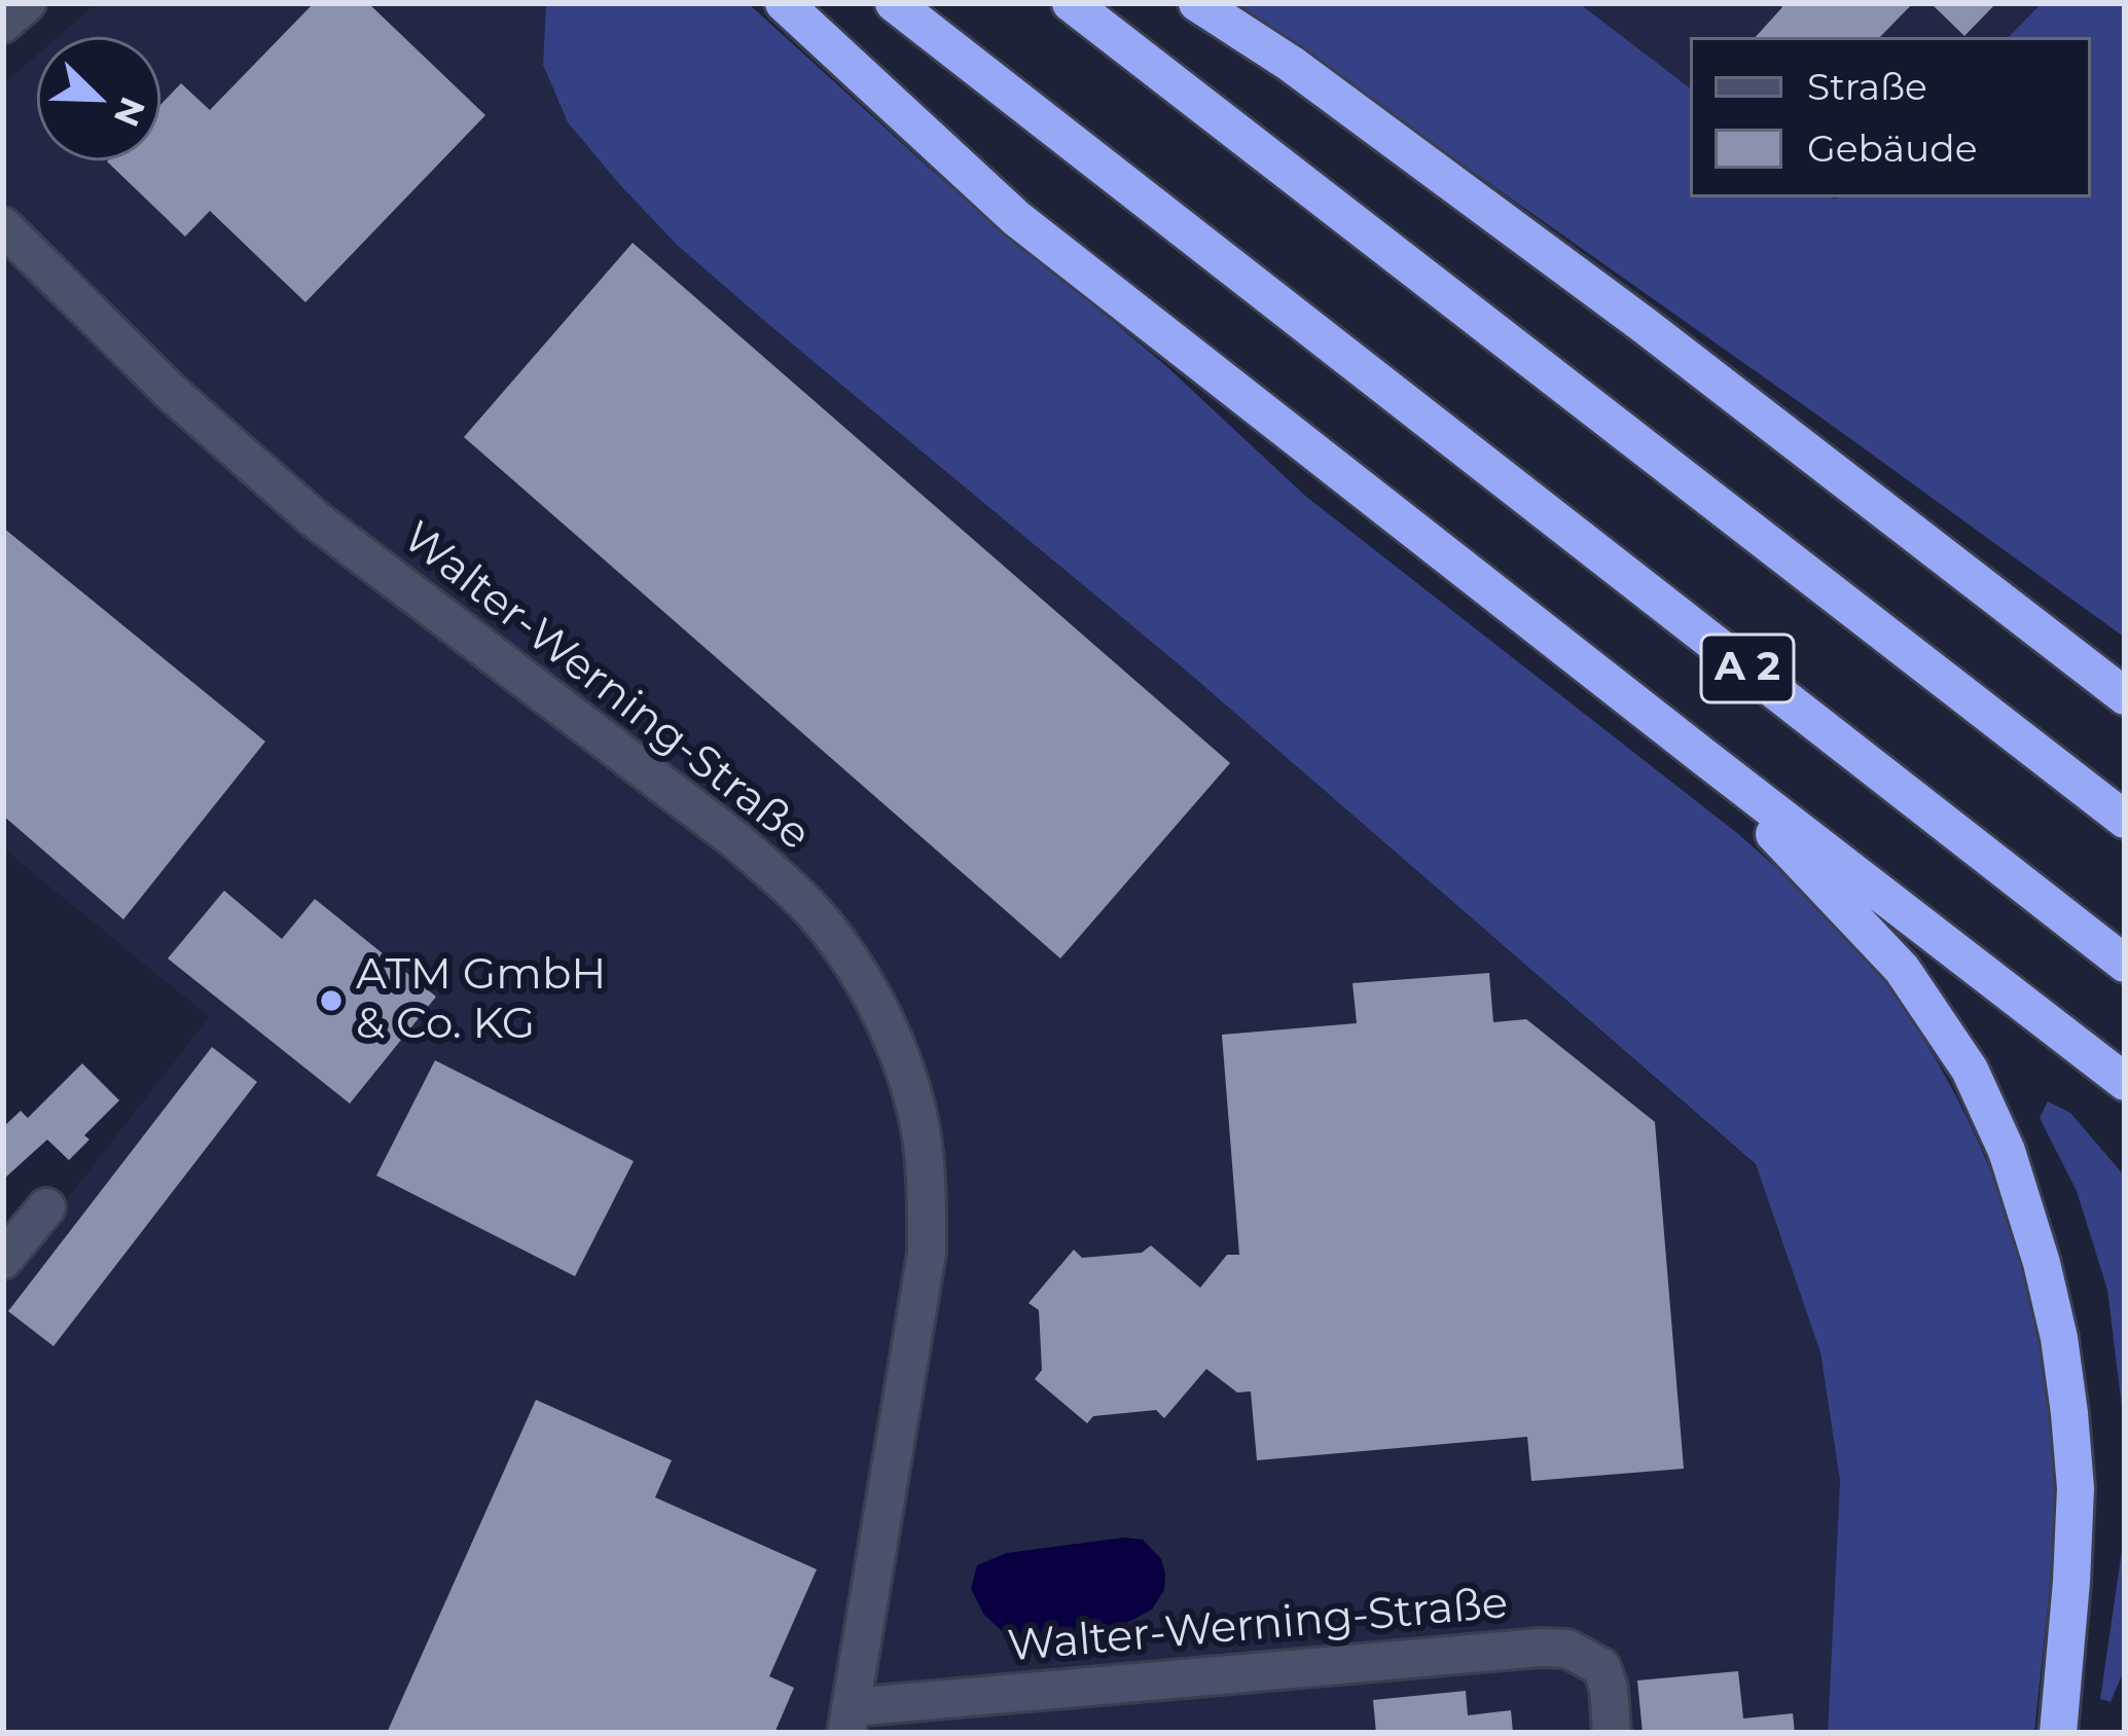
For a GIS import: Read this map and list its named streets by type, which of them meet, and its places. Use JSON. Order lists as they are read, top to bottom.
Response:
{
  "streets": {
    "highway": ["A 2"],
    "street": ["Walter-Werning-Straße"]
  },
  "places": ["ATM GmbH & Co. KG"],
  "legend": ["Straße", "Gebäude"],
  "north": "bottom right"
}
